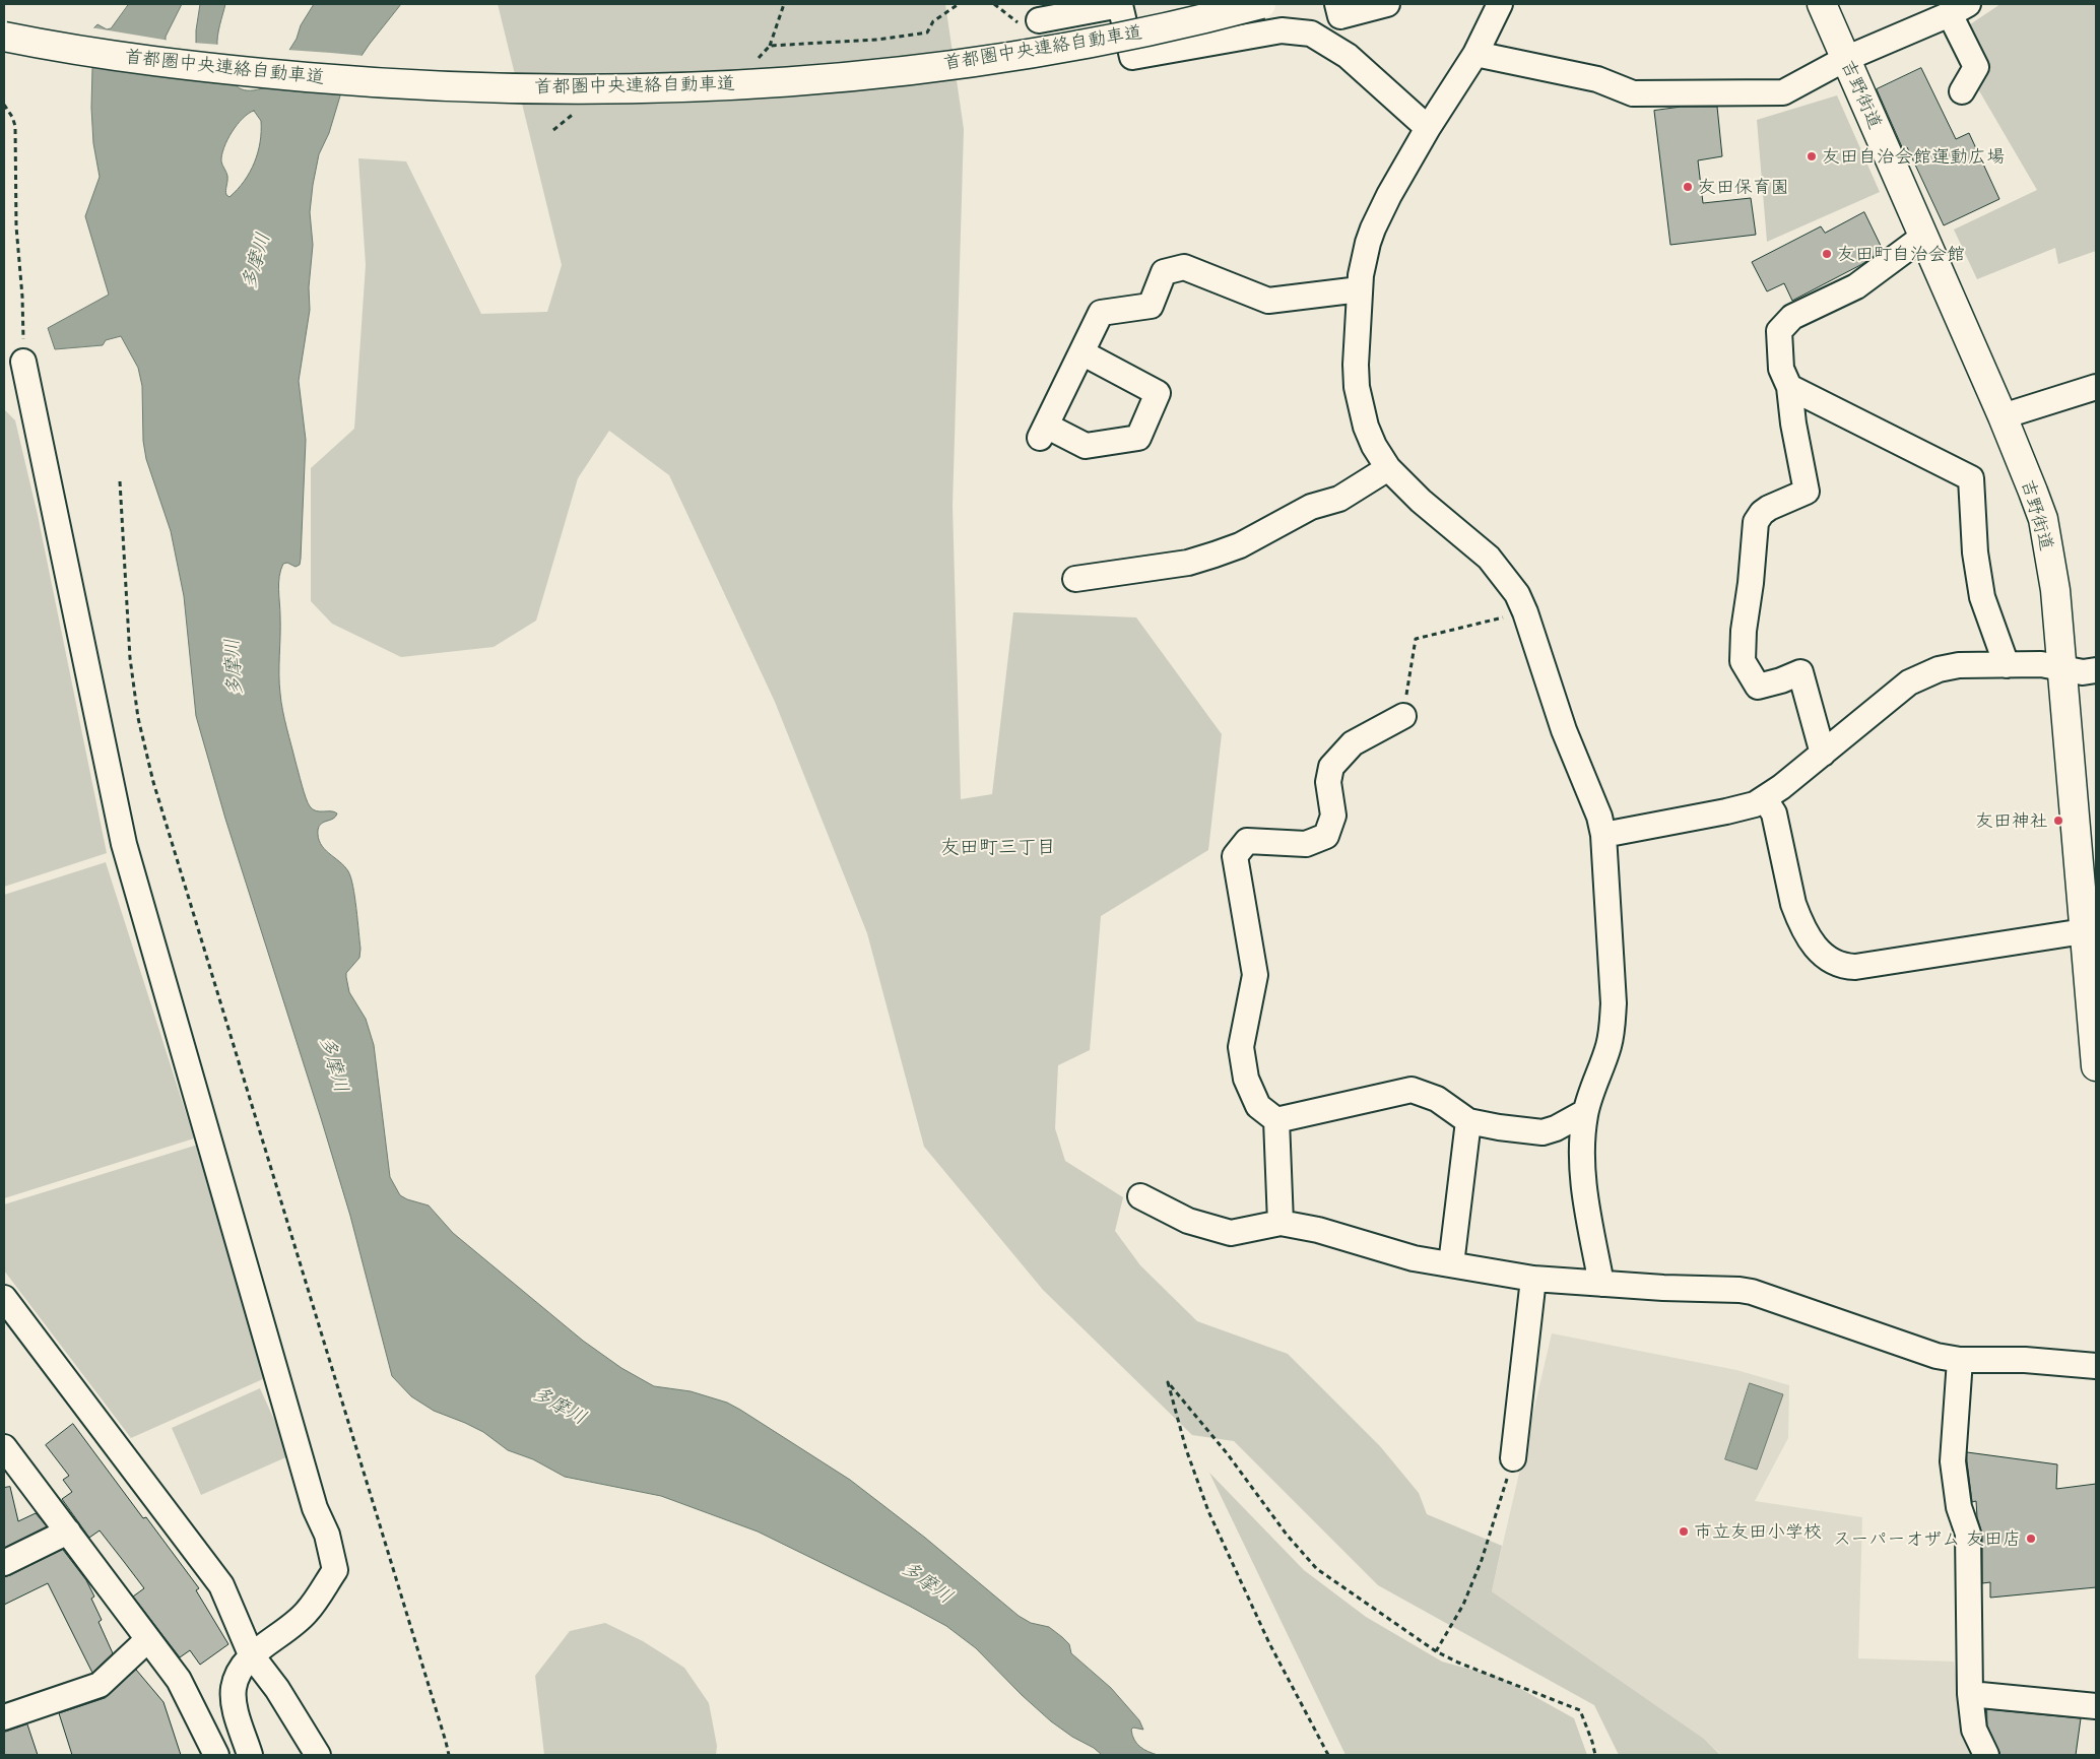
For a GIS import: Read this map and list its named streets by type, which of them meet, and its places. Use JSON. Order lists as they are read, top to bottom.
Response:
{
  "streets": {
    "highway": ["首都圏中央連絡自動車道", "吉野街道"]
  },
  "districts": ["友田町三丁目"],
  "water": ["多摩川"],
  "places": [
    "友田自治会館運動広場",
    "友田保育園",
    "友田町自治会館",
    "友田神社",
    "市立友田小学校",
    "スーパーオザム 友田店"
  ]
}
